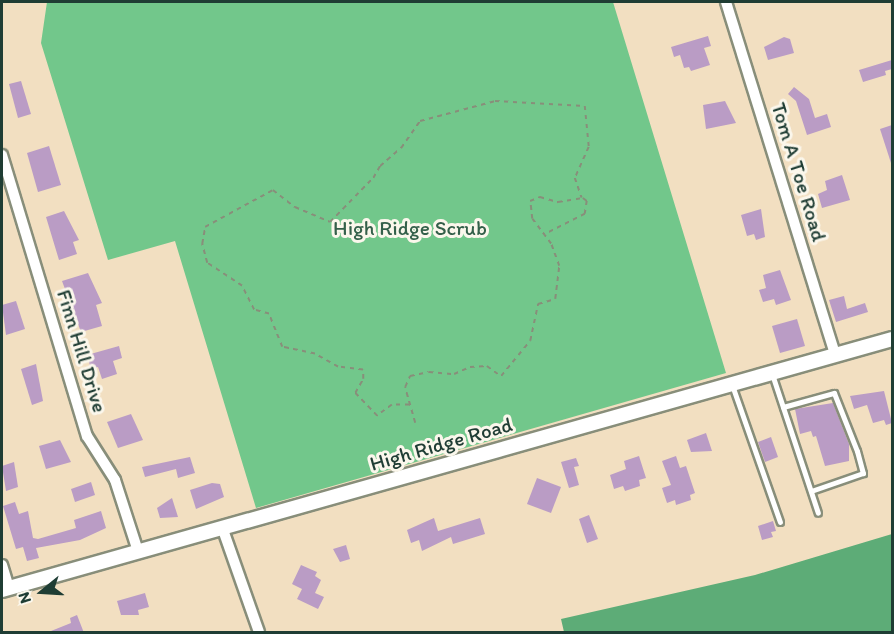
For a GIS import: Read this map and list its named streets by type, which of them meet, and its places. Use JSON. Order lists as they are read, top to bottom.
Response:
{
  "streets": {
    "street": ["Tom A Toe Road", "Finn Hill Drive", "High Ridge Road"]
  },
  "crossings": [
    ["Tom A Toe Road", "High Ridge Road"],
    ["Finn Hill Drive", "High Ridge Road"]
  ],
  "parks": ["High Ridge Scrub"],
  "north": "left"
}
